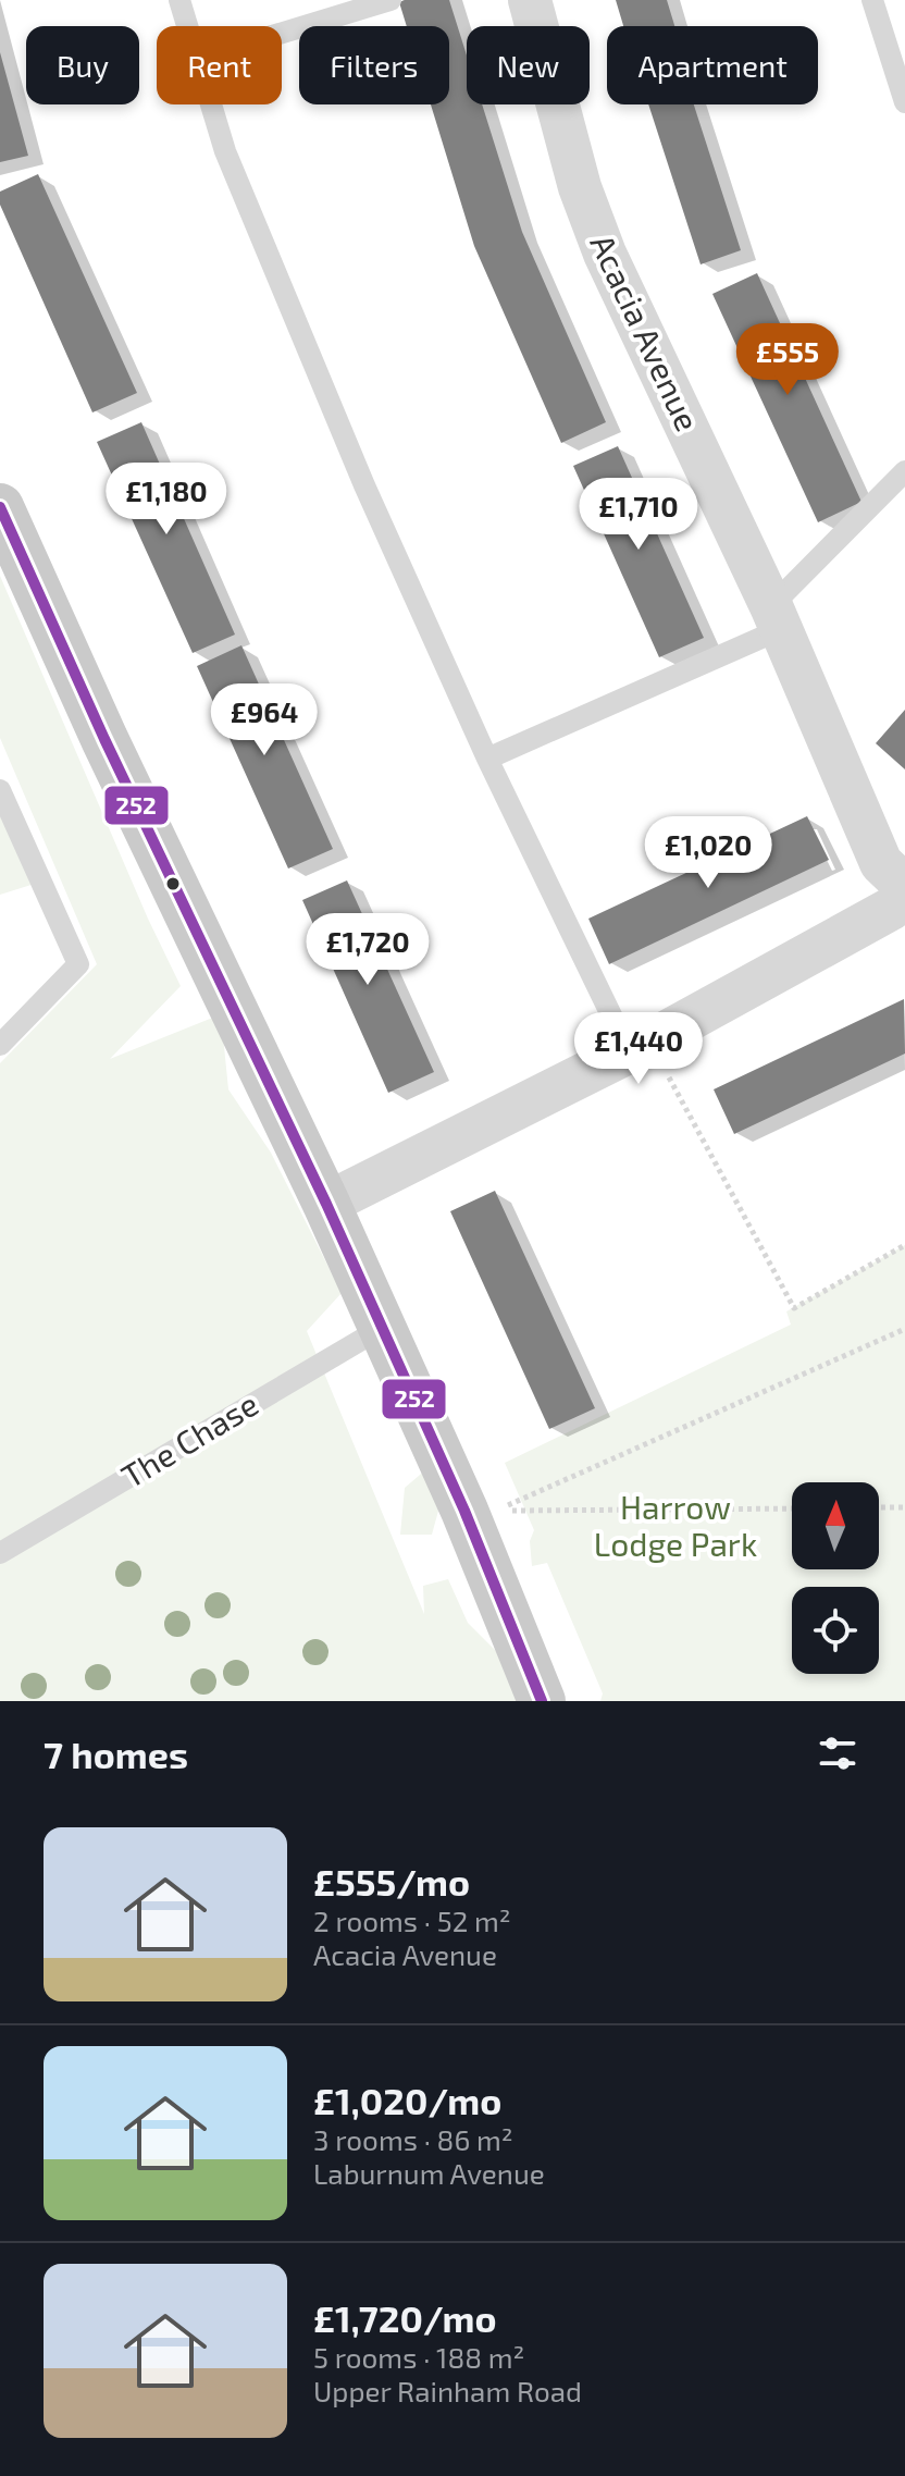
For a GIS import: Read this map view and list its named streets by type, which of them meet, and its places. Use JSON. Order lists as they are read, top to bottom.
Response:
{
  "streets": {
    "street": ["Acacia Avenue"],
    "lane": ["The Chase"]
  },
  "parks": ["Harrow Lodge Park"],
  "lines": ["transit line 252"],
  "north": "top",
  "page": {
    "chip": [
      "Buy",
      "Rent",
      "Filters",
      "New",
      "Apartment"
    ],
    "price": [
      "£555",
      "£1,180",
      "£1,710",
      "£964",
      "£1,020",
      "£1,720",
      "£1,440"
    ],
    "heading": "7 homes",
    "list": [
      {
        "name": "£555/mo",
        "note": "2 rooms · 52 m² · Acacia Avenue"
      },
      {
        "name": "£1,020/mo",
        "note": "3 rooms · 86 m² · Laburnum Avenue"
      },
      {
        "name": "£1,720/mo",
        "note": "5 rooms · 188 m² · Upper Rainham Road"
      }
    ]
  }
}
